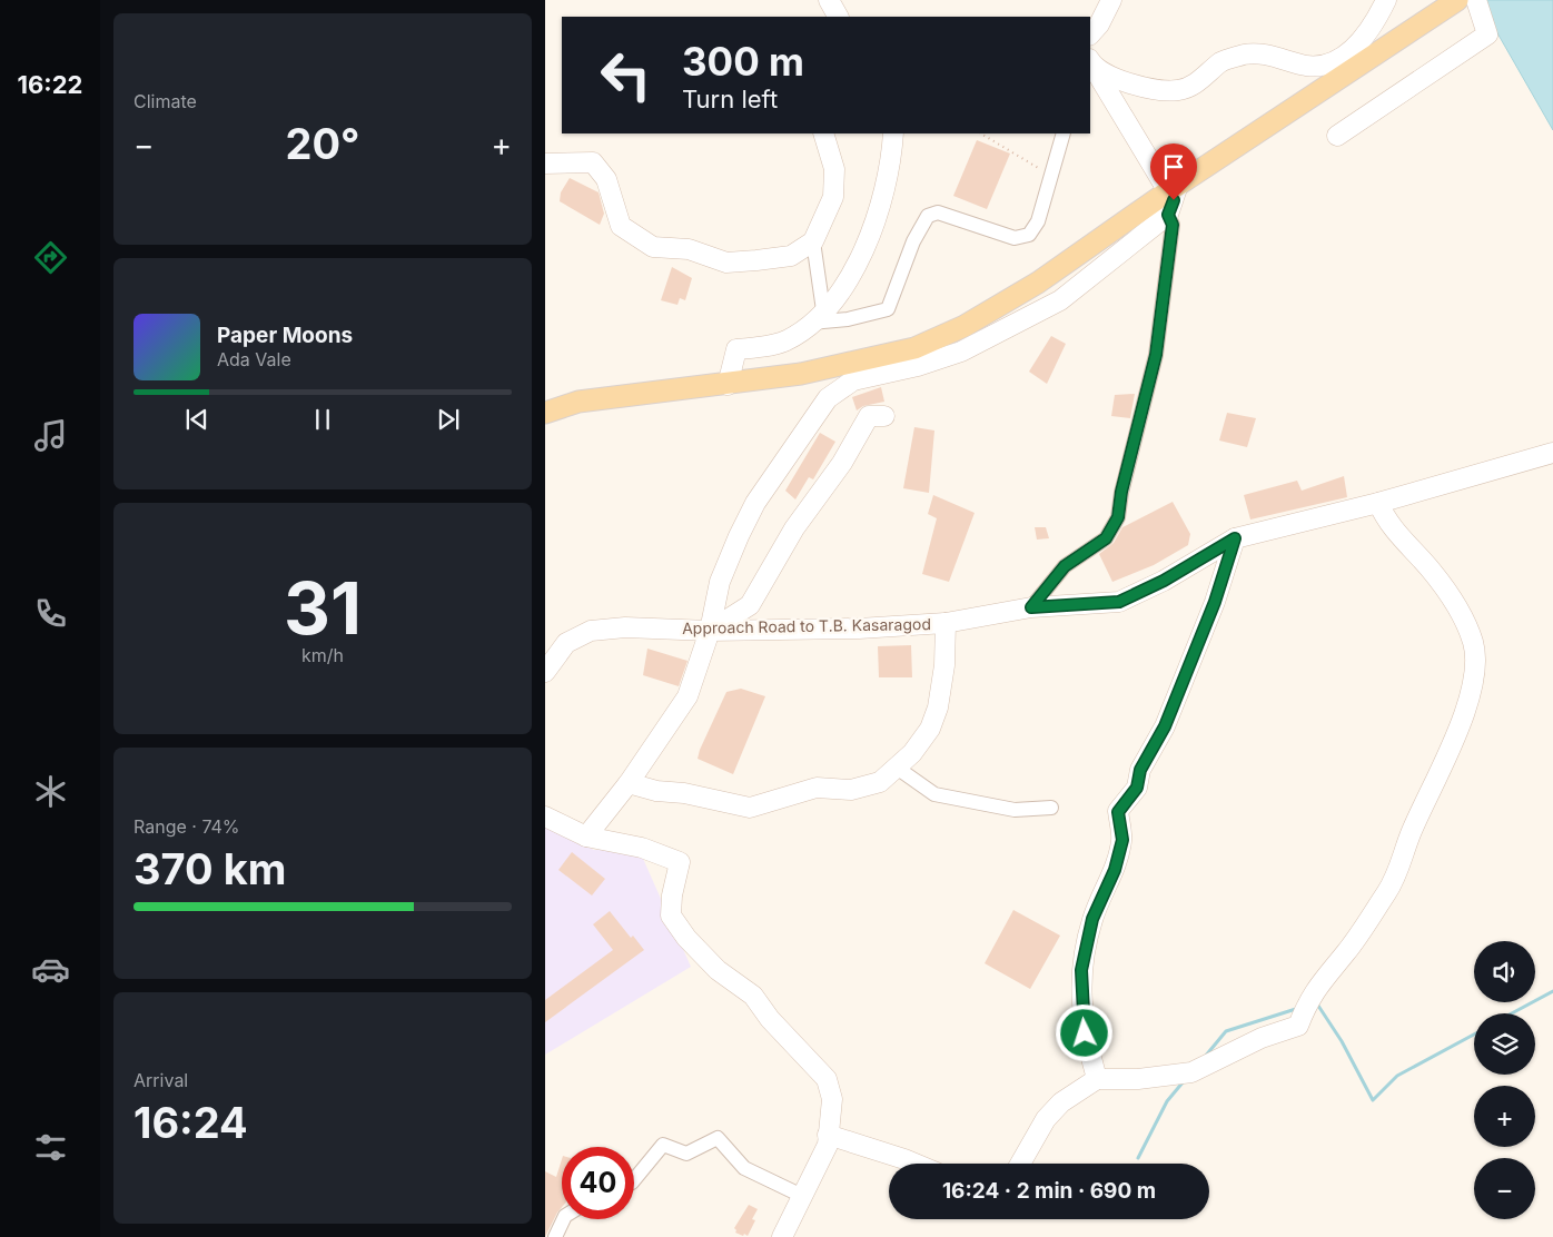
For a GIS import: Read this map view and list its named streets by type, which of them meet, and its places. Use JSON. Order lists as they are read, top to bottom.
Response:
{
  "streets": {
    "street": ["Approach Road to T.B. Kasaragod"]
  },
  "page": {
    "tabs": "16:22",
    "tile": [
      "Climate",
      ["31", "km/h"],
      ["Range · 74%", "370 km"],
      ["Arrival", "16:24"]
    ],
    "turn": ["300 m", "Turn left"],
    "heat": ["−", "20°", "+"],
    "song": ["Paper Moons", "Ada Vale"],
    "map_buttons": ["+", "−"],
    "limit": "40",
    "trip": "16:24 · 2 min · 690 m"
  }
}
